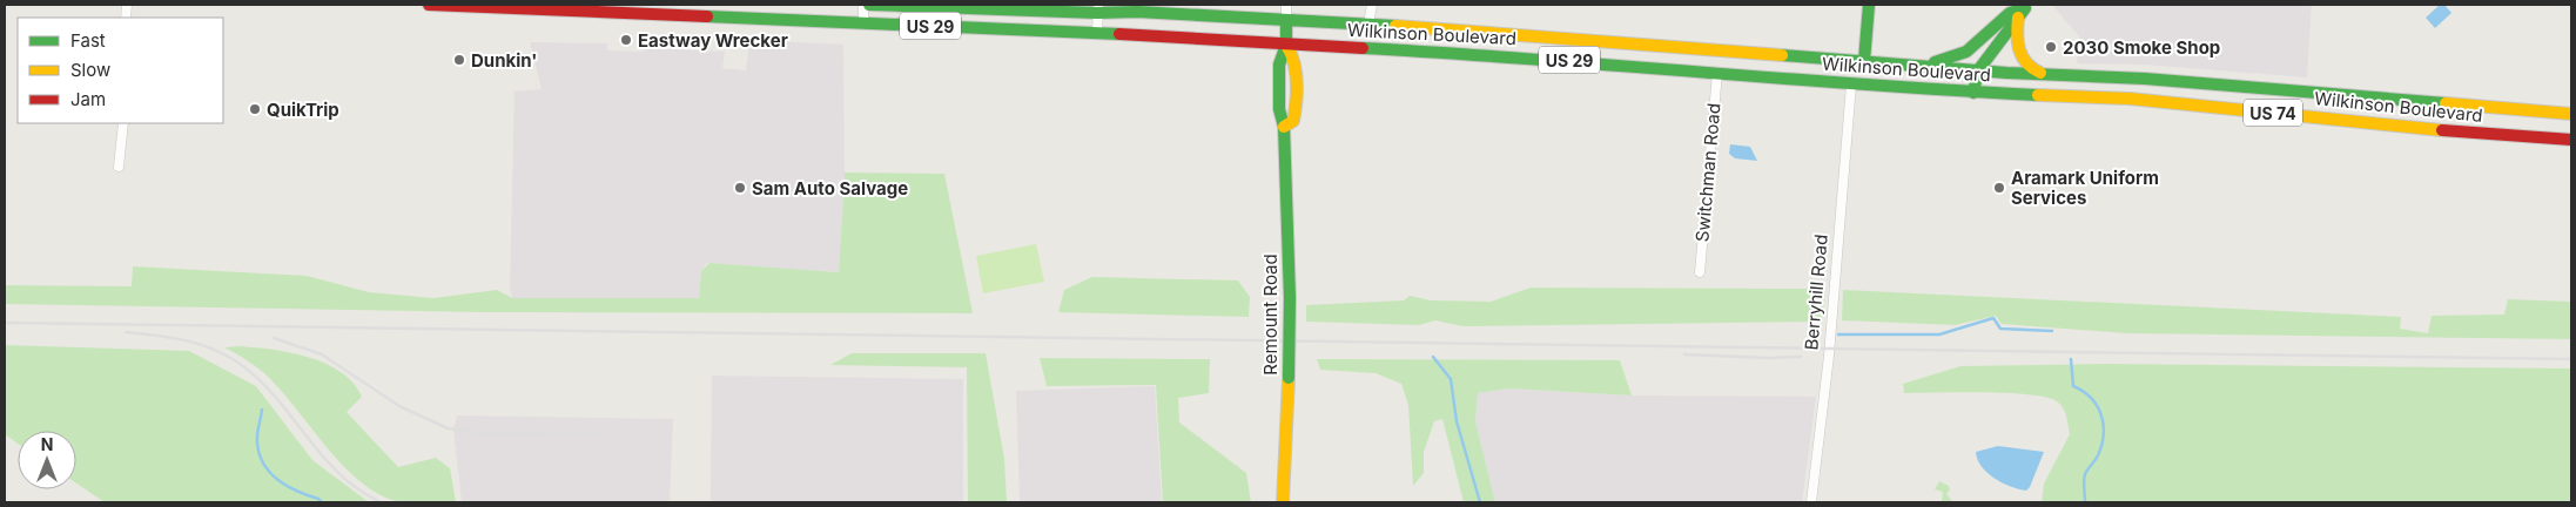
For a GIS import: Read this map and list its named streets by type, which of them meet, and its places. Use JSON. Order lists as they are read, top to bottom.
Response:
{
  "streets": {
    "main road": [
      "US 29",
      "Wilkinson Boulevard",
      "US 74",
      "Remount Road"
    ],
    "street": ["Switchman Road", "Berryhill Road"]
  },
  "crossings": [
    ["Wilkinson Boulevard", "Switchman Road"],
    ["Wilkinson Boulevard", "Berryhill Road"],
    ["Wilkinson Boulevard", "Remount Road"]
  ],
  "places": [
    "Eastway Wrecker",
    "2030 Smoke Shop",
    "Dunkin'",
    "QuikTrip",
    "Sam Auto Salvage",
    "Aramark Uniform Services"
  ],
  "legend": ["Fast", "Slow", "Jam"],
  "north": "top"
}
